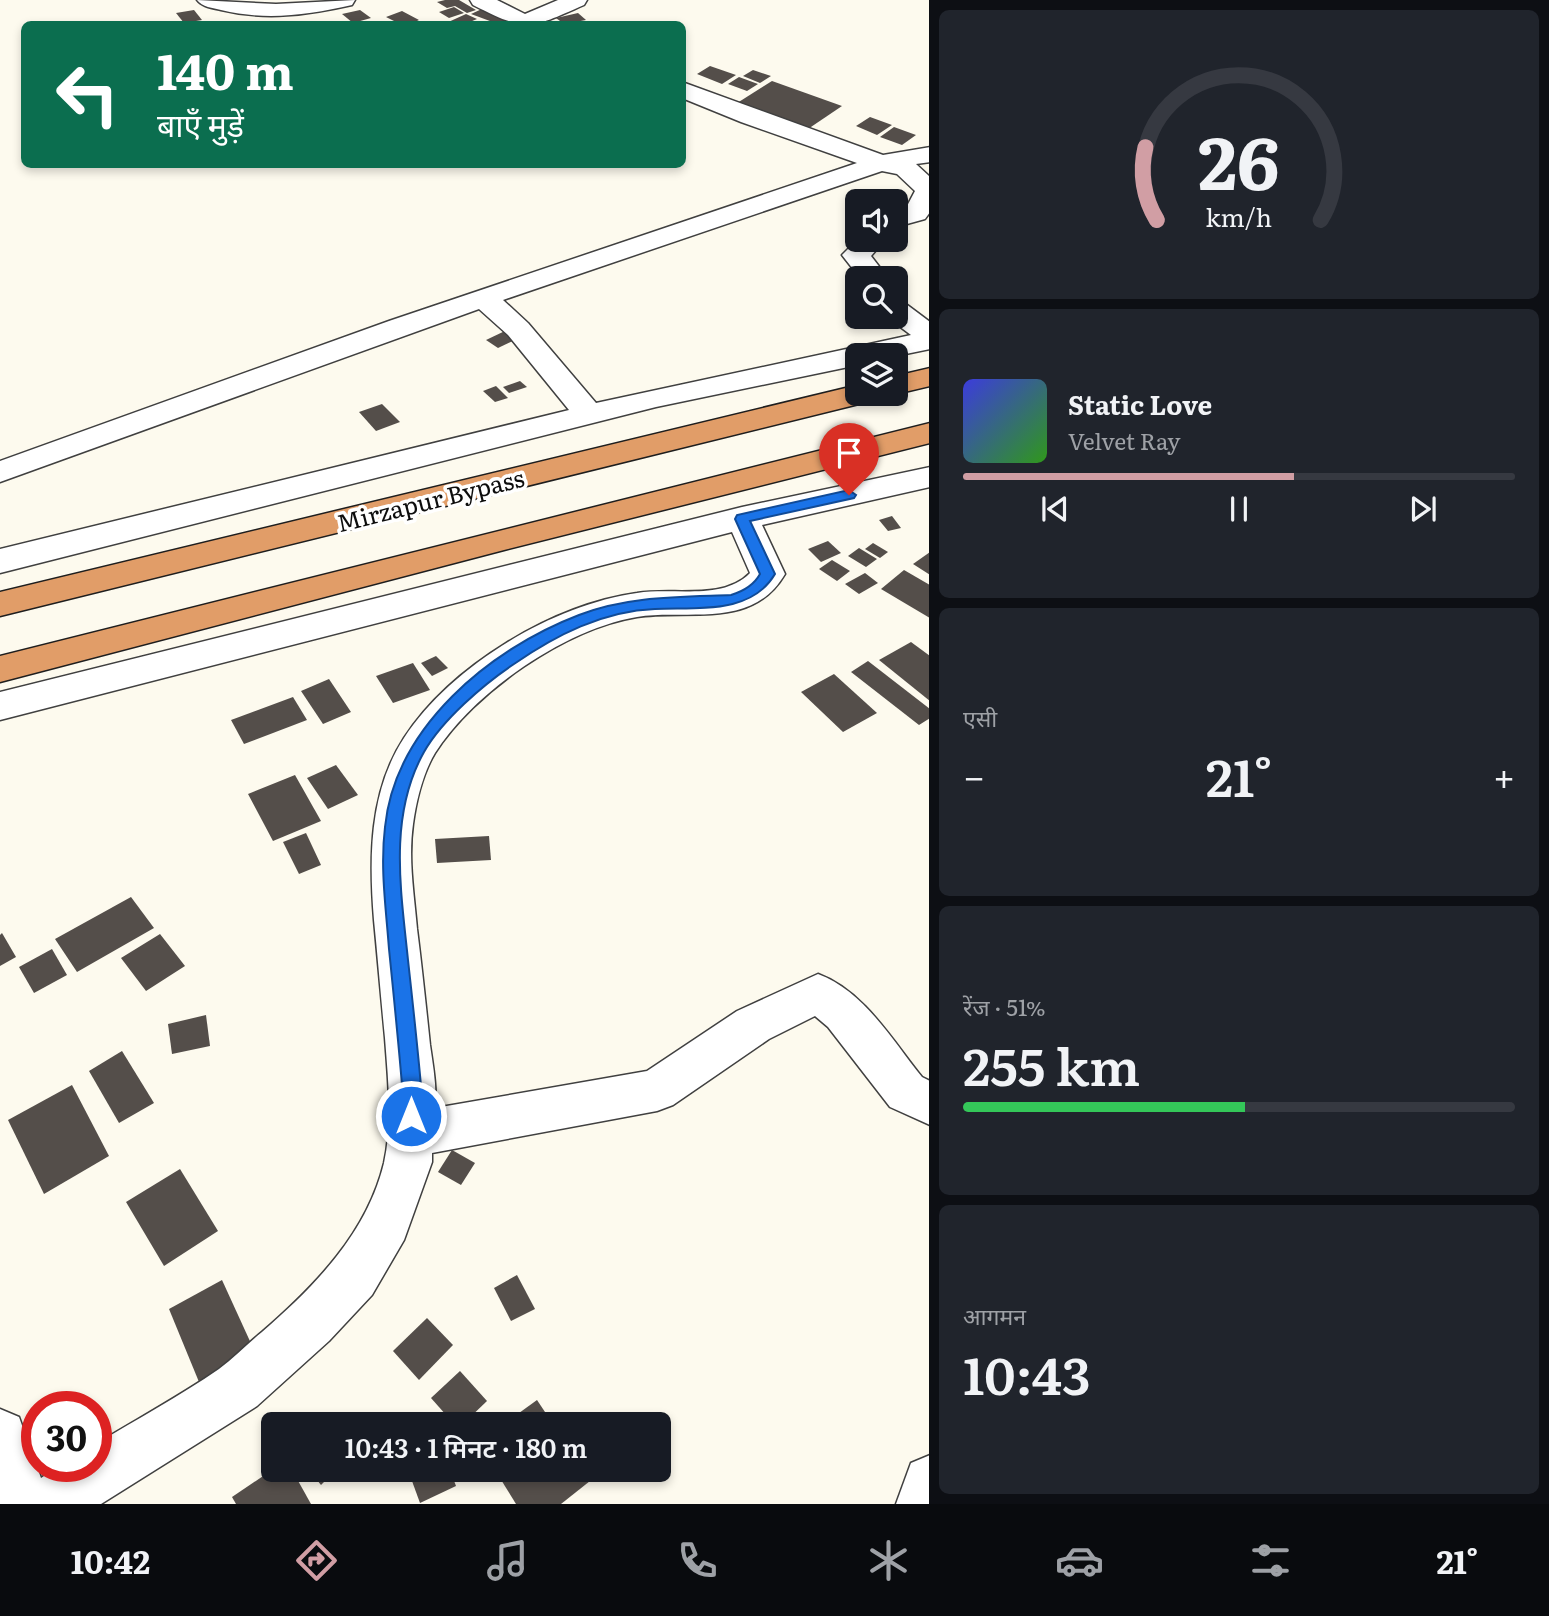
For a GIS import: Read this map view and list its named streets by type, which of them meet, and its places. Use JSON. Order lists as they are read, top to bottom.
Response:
{
  "streets": {
    "highway": ["Mirzapur Bypass"]
  },
  "page": {
    "turn": ["140 m", "बाएँ मुड़ें"],
    "song": ["Static Love", "Velvet Ray"],
    "tile": [
      "एसी",
      ["रेंज · 51%", "255 km"],
      ["आगमन", "10:43"]
    ],
    "heat": ["−", "21°", "+"],
    "limit": "30",
    "trip": "10:43 · 1 मिनट · 180 m",
    "tabs": ["10:42", "21°"],
    "gauge": ["26", "km/h"]
  }
}
